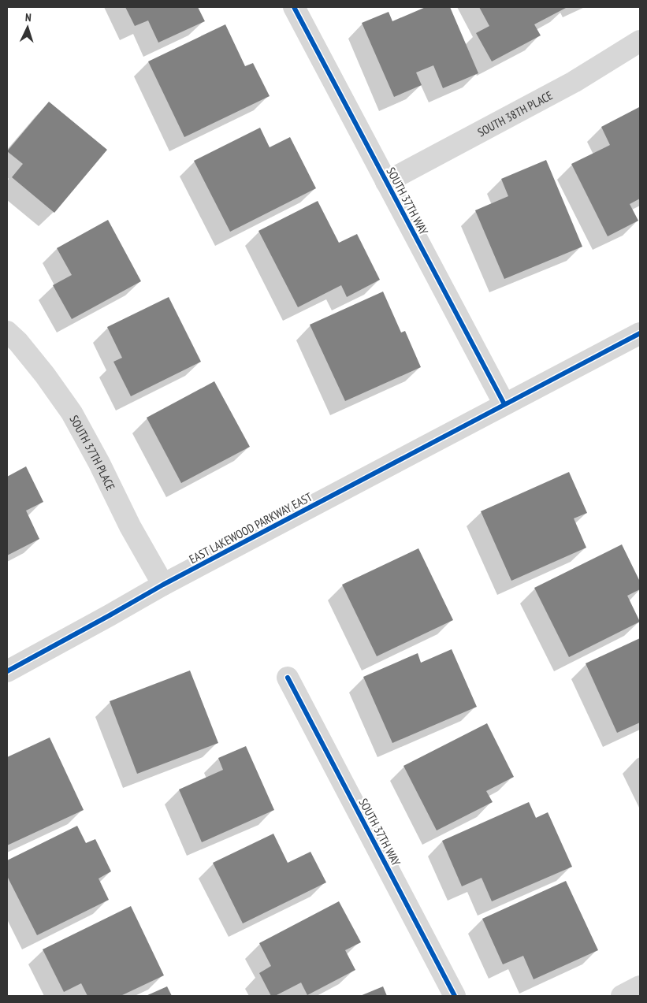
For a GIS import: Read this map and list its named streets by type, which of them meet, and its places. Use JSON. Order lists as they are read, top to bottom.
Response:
{
  "streets": {
    "street": [
      "SOUTH 38TH PLACE",
      "SOUTH 37TH WAY",
      "SOUTH 37TH PLACE",
      "EAST LAKEWOOD PARKWAY EAST"
    ]
  },
  "crossings": [
    ["SOUTH 38TH PLACE", "SOUTH 37TH WAY"],
    ["SOUTH 37TH WAY", "EAST LAKEWOOD PARKWAY EAST"],
    ["SOUTH 37TH PLACE", "EAST LAKEWOOD PARKWAY EAST"]
  ],
  "north": "top"
}
